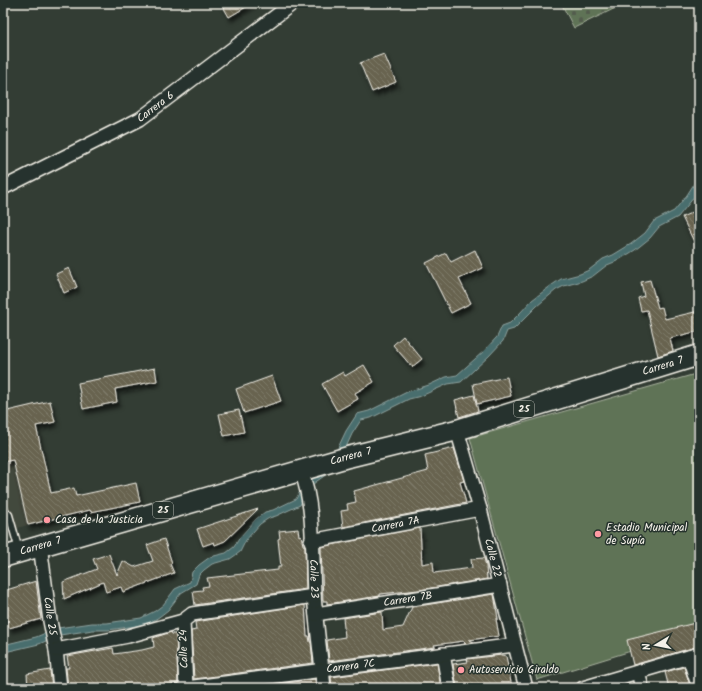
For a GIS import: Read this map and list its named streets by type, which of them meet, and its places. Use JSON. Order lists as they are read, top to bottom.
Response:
{
  "streets": {
    "main road": ["Carrera 7", "25"],
    "street": [
      "Carrera 6",
      "Carrera 7A",
      "Calle 22",
      "Calle 23",
      "Carrera 7B",
      "Calle 25",
      "Calle 24",
      "Carrera 7C"
    ]
  },
  "crossings": [
    ["Carrera 7", "Calle 22"],
    ["Carrera 7", "Calle 23"],
    ["Carrera 7", "Calle 25"],
    ["Carrera 7A", "Calle 22"],
    ["Carrera 7A", "Calle 23"],
    ["Calle 22", "Carrera 7B"],
    ["Calle 22", "Carrera 7C"],
    ["Calle 23", "Carrera 7B"],
    ["Calle 23", "Carrera 7C"],
    ["Calle 24", "Carrera 7C"]
  ],
  "places": ["Casa de la Justicia", "Estadio Municipal de Supía", "Autoservicio Giraldo"],
  "north": "left"
}
